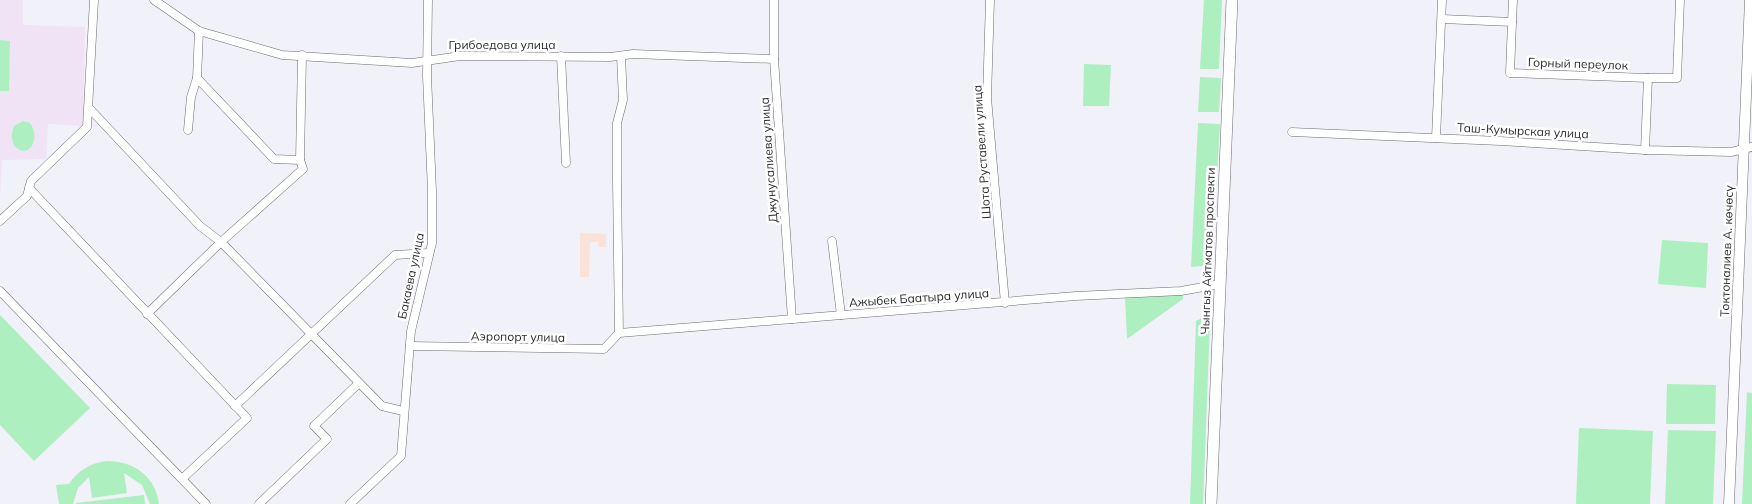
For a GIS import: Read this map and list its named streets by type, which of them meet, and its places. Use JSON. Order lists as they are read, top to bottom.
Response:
{
  "streets": {
    "main road": ["Чынгыз Айтматов проспекти", "Токтоналиев А. көчөсү"],
    "street": [
      "Грибоедова улица",
      "Горный переулок",
      "Таш-Кумырская улица",
      "Шота Руставели улица",
      "Джунусалиева улица",
      "Бакаева улица",
      "Ажыбек Баатыра улица",
      "Аэропорт улица"
    ]
  },
  "crossings": [
    ["Грибоедова улица", "Джунусалиева улица"],
    ["Грибоедова улица", "Бакаева улица"],
    ["Таш-Кумырская улица", "Токтоналиев А. көчөсү"],
    ["Шота Руставели улица", "Ажыбек Баатыра улица"],
    ["Джунусалиева улица", "Ажыбек Баатыра улица"],
    ["Чынгыз Айтматов проспекти", "Ажыбек Баатыра улица"],
    ["Бакаева улица", "Аэропорт улица"],
    ["Ажыбек Баатыра улица", "Аэропорт улица"]
  ]
}
